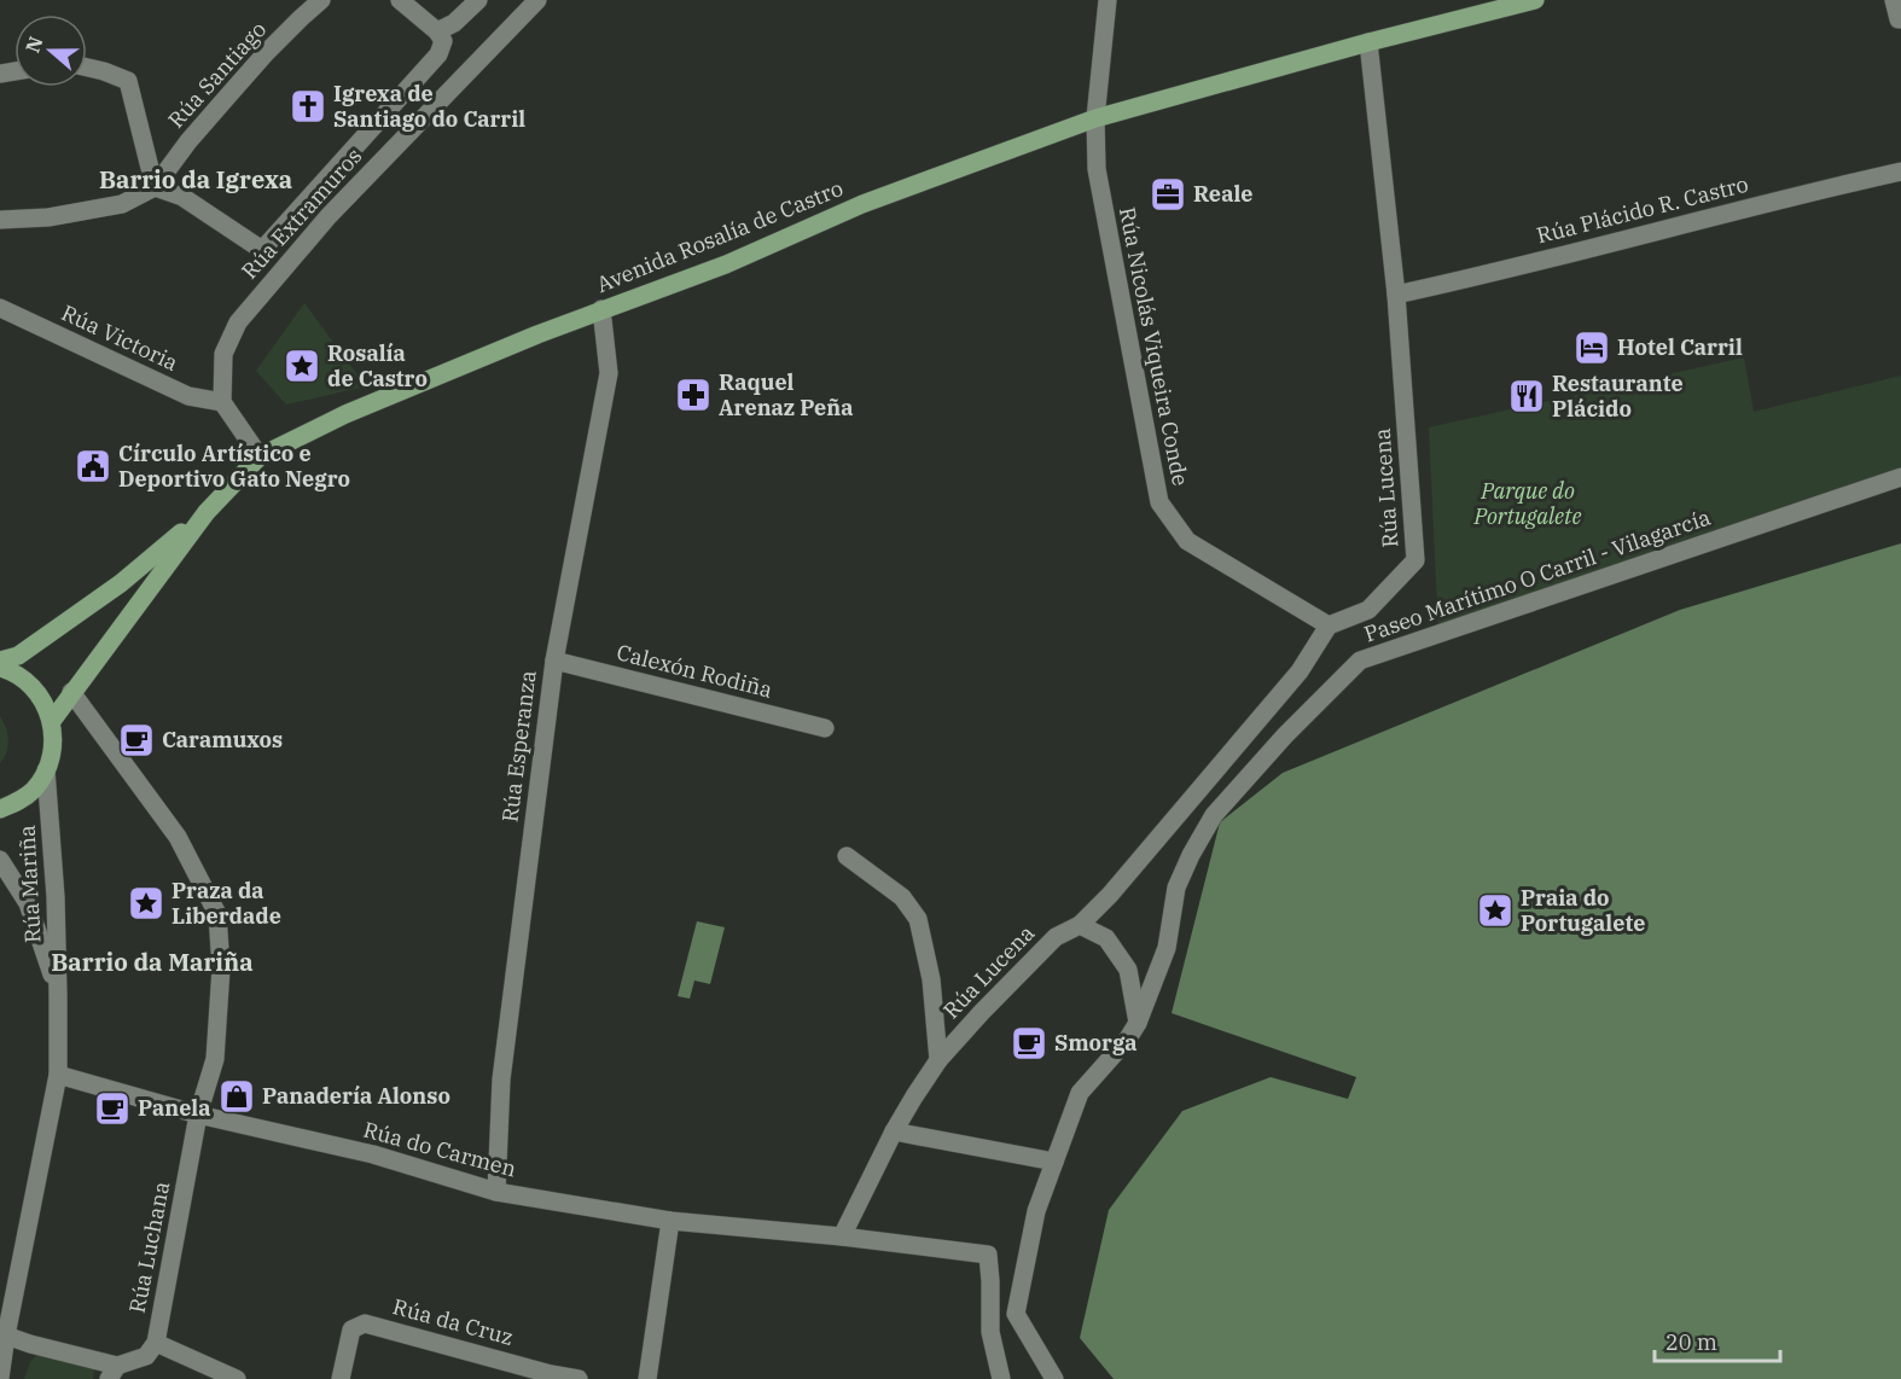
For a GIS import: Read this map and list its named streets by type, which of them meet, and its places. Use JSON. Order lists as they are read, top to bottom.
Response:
{
  "streets": {
    "main road": ["Avenida Rosalía de Castro"],
    "street": [
      "Rúa Santiago",
      "Rúa Plácido R. Castro",
      "Rúa Extramuros",
      "Rúa Victoria",
      "Rúa Nicolás Viqueira Conde",
      "Rúa Lucena",
      "Paseo Marítimo O Carril - Vilagarcía",
      "Calexón Rodiña",
      "Rúa Esperanza",
      "Rúa Mariña",
      "Rúa do Carmen",
      "Rúa Luchana",
      "Rúa da Cruz"
    ]
  },
  "crossings": [
    ["Rúa Plácido R. Castro", "Rúa Lucena"],
    ["Rúa Extramuros", "Rúa Victoria"],
    ["Avenida Rosalía de Castro", "Rúa Nicolás Viqueira Conde"],
    ["Avenida Rosalía de Castro", "Rúa Lucena"],
    ["Avenida Rosalía de Castro", "Rúa Esperanza"],
    ["Rúa Nicolás Viqueira Conde", "Rúa Lucena"],
    ["Rúa Lucena", "Rúa do Carmen"],
    ["Calexón Rodiña", "Rúa Esperanza"],
    ["Rúa Esperanza", "Rúa do Carmen"],
    ["Rúa Mariña", "Rúa Luchana"],
    ["Rúa do Carmen", "Rúa Luchana"]
  ],
  "districts": ["Barrio da Igrexa", "Barrio da Mariña"],
  "parks": ["Parque do Portugalete"],
  "places": {
    "church": ["Igrexa de Santiago do Carril"],
    "office": ["Reale"],
    "hotel": ["Hotel Carril"],
    "place": ["Rosalía de Castro", "Praza da Liberdade", "Praia do Portugalete"],
    "pharmacy": ["Raquel Arenaz Peña"],
    "restaurant": ["Restaurante Plácido"],
    "public building": ["Círculo Artístico e Deportivo Gato Negro"],
    "cafe": ["Caramuxos", "Smorga", "Panela"],
    "shop": ["Panadería Alonso"]
  },
  "scale_bar": "20 m",
  "north": "left"
}
